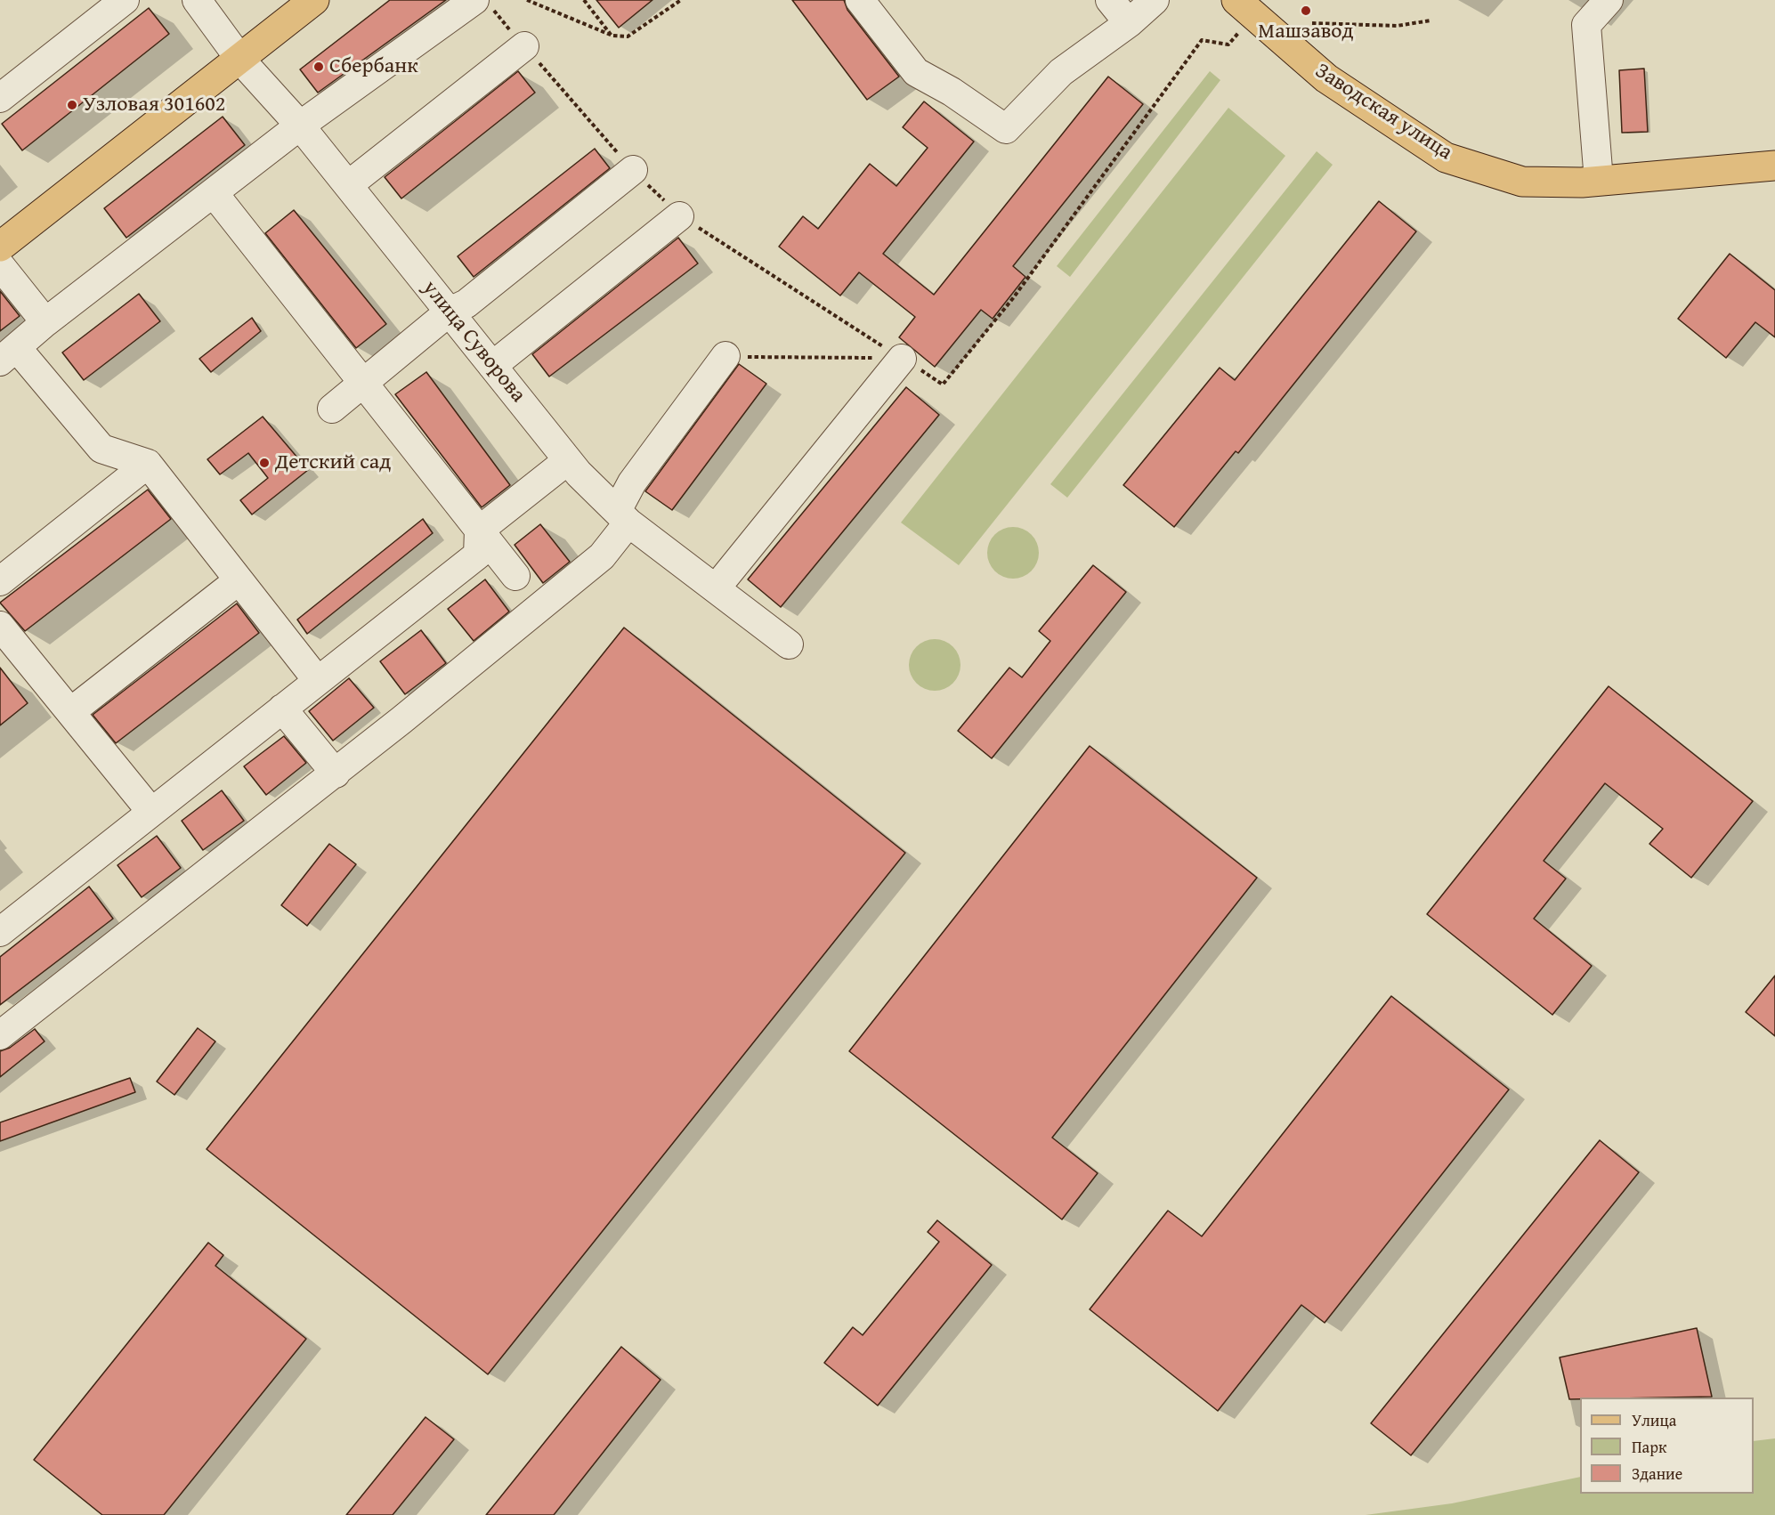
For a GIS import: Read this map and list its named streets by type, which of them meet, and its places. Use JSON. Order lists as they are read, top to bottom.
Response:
{
  "streets": {
    "main road": ["Заводская улица"],
    "street": ["улица Суворова"]
  },
  "places": [
    "Машзавод",
    "Сбербанк",
    "Узловая 301602",
    "Детский сад"
  ],
  "legend": ["Улица", "Парк", "Здание"]
}
